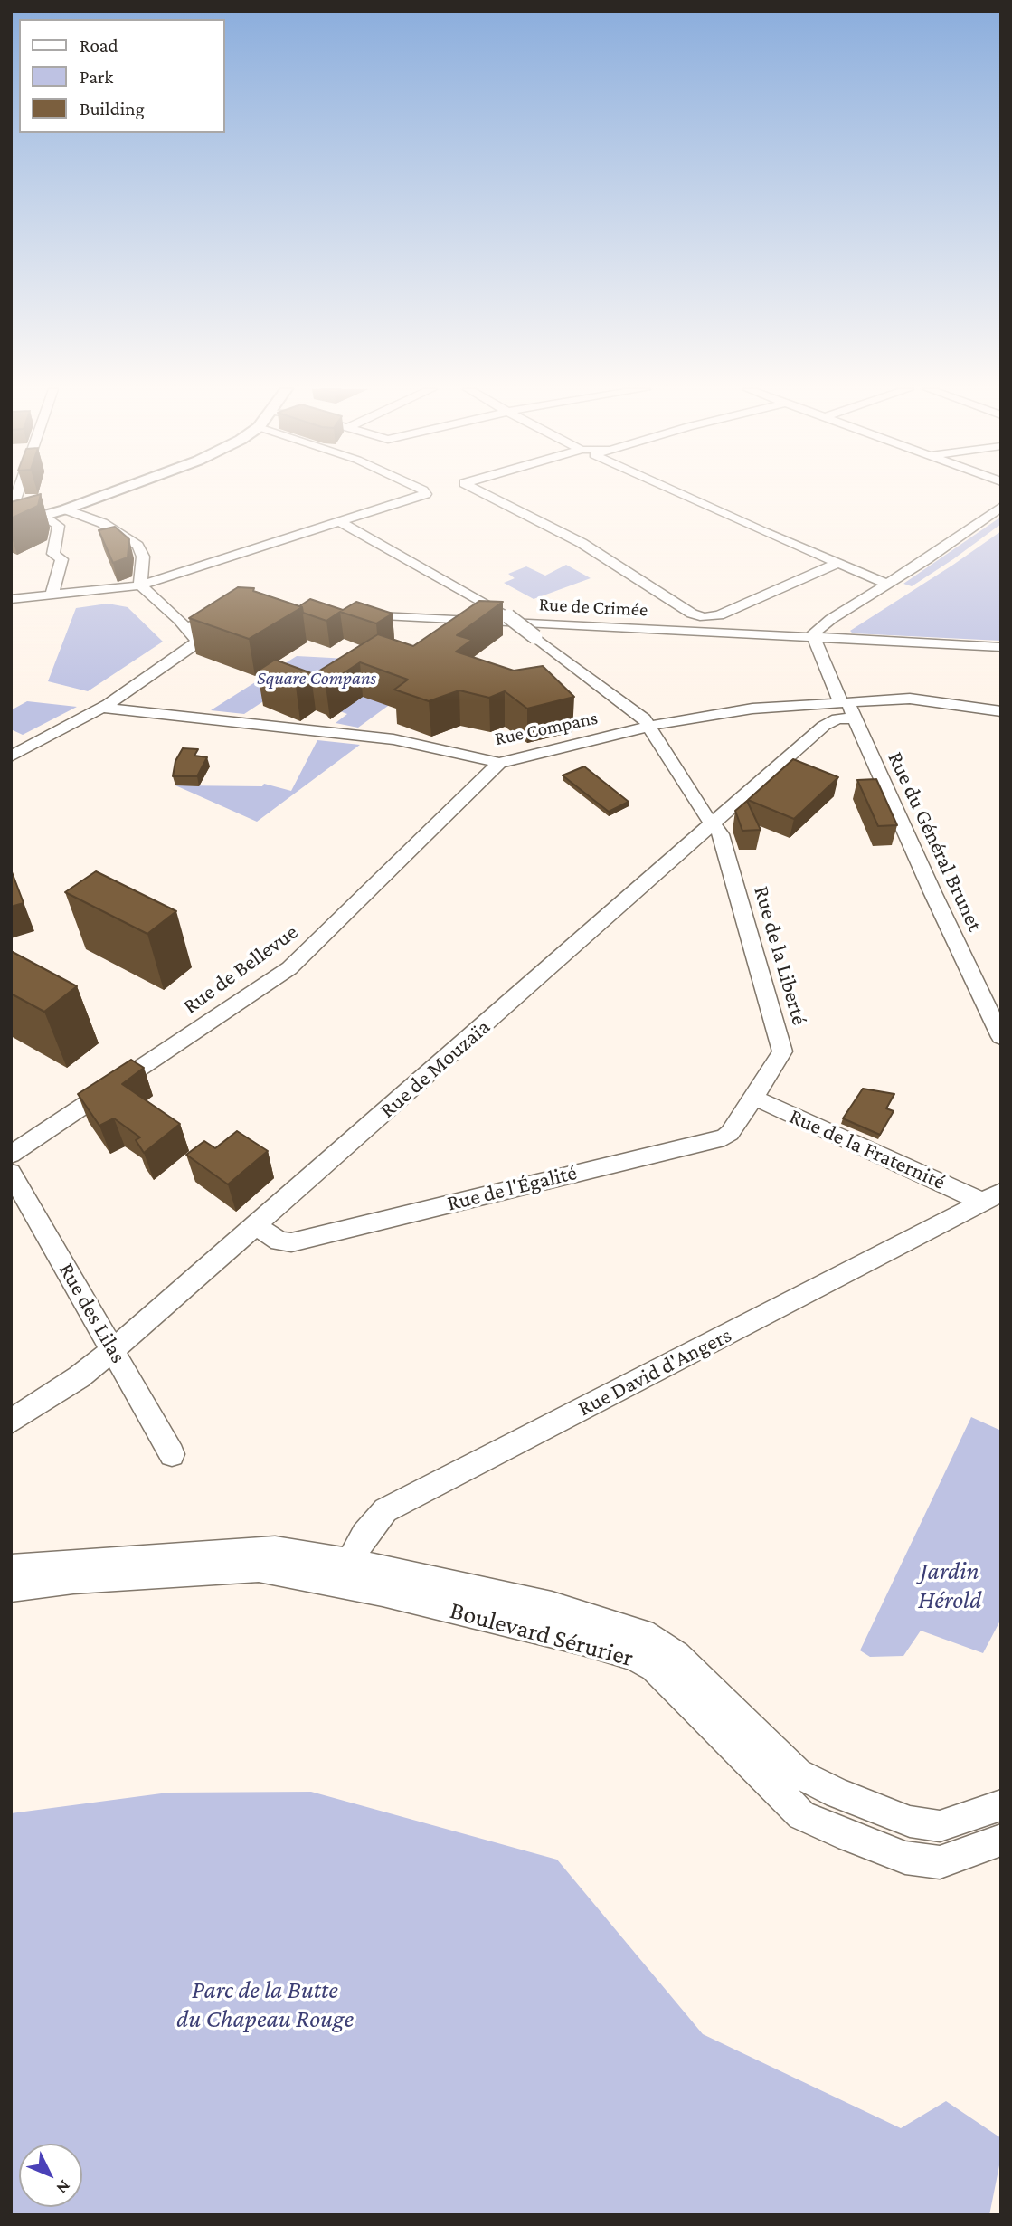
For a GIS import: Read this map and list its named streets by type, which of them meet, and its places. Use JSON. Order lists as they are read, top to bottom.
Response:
{
  "streets": {
    "street": [
      "Rue de Crimée",
      "Rue Compans",
      "Rue du Général Brunet",
      "Rue de la Liberté",
      "Rue de Bellevue",
      "Rue de Mouzaïa",
      "Rue de la Fraternité",
      "Rue de l'Égalité",
      "Rue des Lilas",
      "Rue David d'Angers",
      "Boulevard Sérurier"
    ]
  },
  "crossings": [
    ["Rue de Crimée", "Rue du Général Brunet"],
    ["Rue Compans", "Rue du Général Brunet"],
    ["Rue Compans", "Rue de la Liberté"],
    ["Rue Compans", "Rue de Bellevue"],
    ["Rue Compans", "Rue de Mouzaïa"],
    ["Rue du Général Brunet", "Rue de Mouzaïa"],
    ["Rue de la Liberté", "Rue de Mouzaïa"],
    ["Rue de la Liberté", "Rue de la Fraternité"],
    ["Rue de la Liberté", "Rue de l'Égalité"],
    ["Rue de Mouzaïa", "Rue de l'Égalité"],
    ["Rue de Mouzaïa", "Rue des Lilas"],
    ["Rue de la Fraternité", "Rue de l'Égalité"],
    ["Rue de la Fraternité", "Rue David d'Angers"],
    ["Rue David d'Angers", "Boulevard Sérurier"]
  ],
  "parks": ["Square Compans", "Jardin Hérold", "Parc de la Butte du Chapeau Rouge"],
  "legend": ["Road", "Park", "Building"],
  "north": "bottom right"
}
